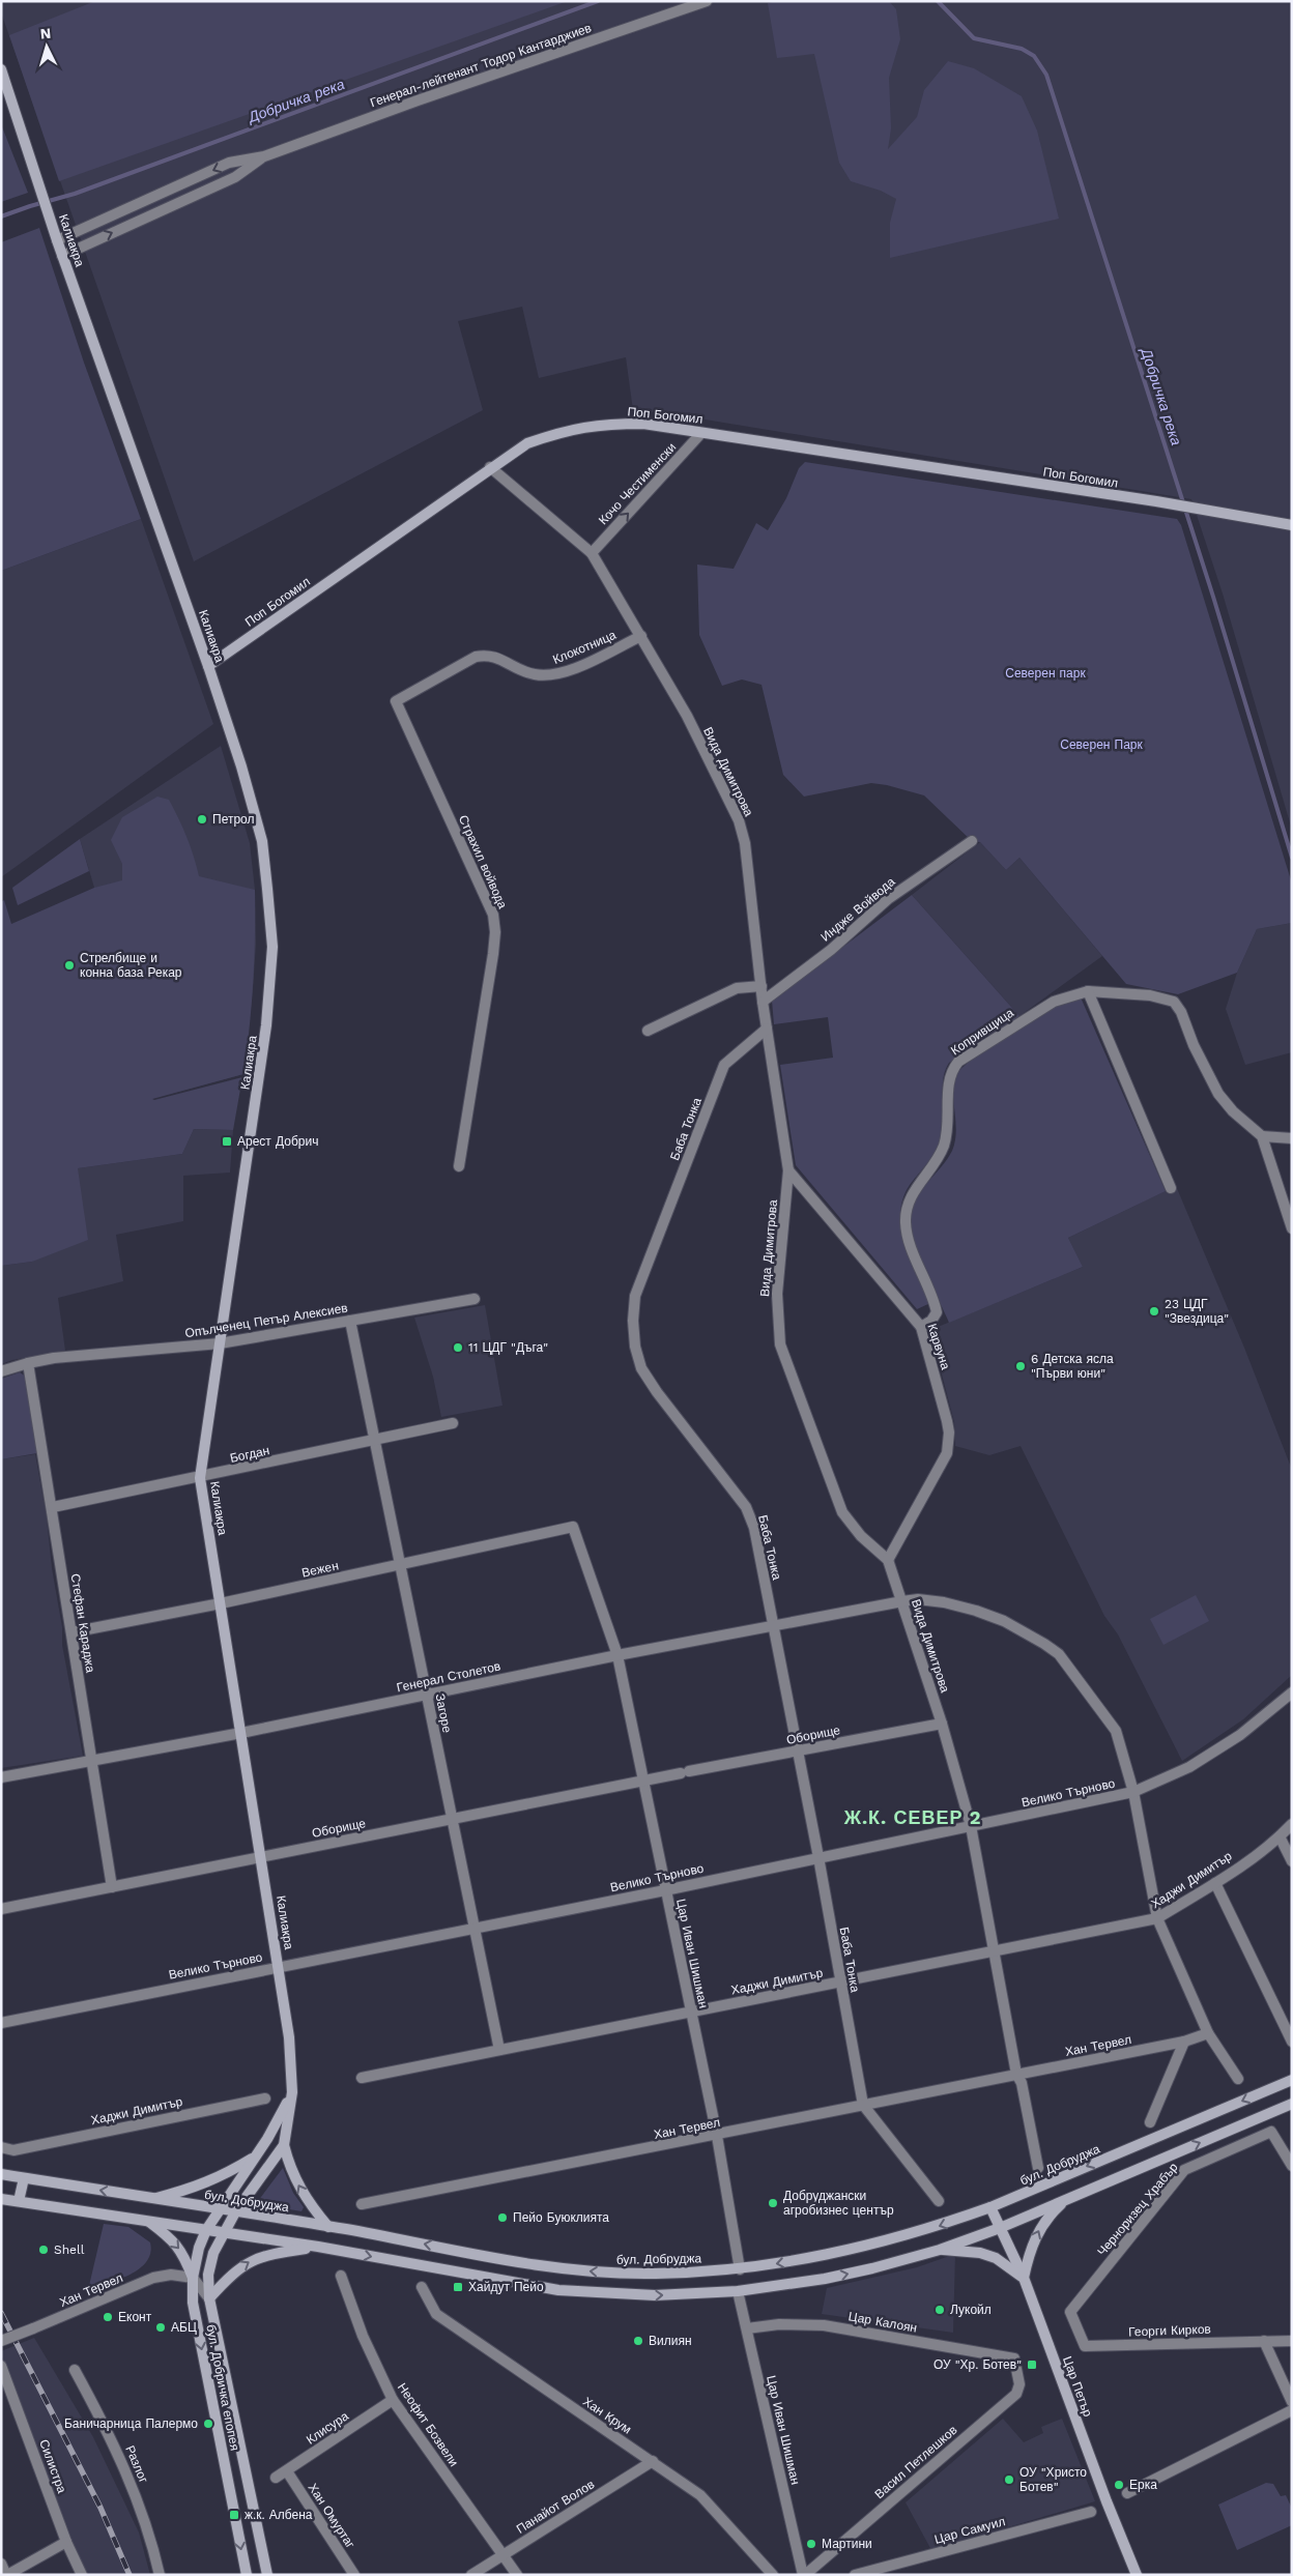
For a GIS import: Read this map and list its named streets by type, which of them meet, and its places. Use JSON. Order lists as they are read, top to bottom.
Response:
{
  "streets": {
    "main road": [
      "Калиакра",
      "Поп Богомил",
      "бул. Добруджа",
      "Цар Петър",
      "бул. Добричка епопея"
    ],
    "street": [
      "Генерал-лейтенант Тодор Кантарджиев",
      "Кочо Честименски",
      "Клокотница",
      "Вида Димитрова",
      "Страхил войвода",
      "Индже Войвода",
      "Копривщица",
      "Баба Тонка",
      "Опълченец Петър Алексиев",
      "Карвуна",
      "Богдан",
      "Вежен",
      "Стефан Караджа",
      "Генерал Столетов",
      "Загоре",
      "Оборище",
      "Велико Търново",
      "Хаджи Димитър",
      "Цар Иван Шишман",
      "Хан Тервел",
      "Черноризец Храбър",
      "Цар Калоян",
      "Георги Кирков",
      "Хан Крум",
      "Неофит Бозвели",
      "Клисура",
      "Васил Петлешков",
      "Разлог",
      "Силистра",
      "Панайот Волов",
      "Хан Омуртаг",
      "Цар Самуил"
    ]
  },
  "crossings": [
    ["Генерал-лейтенант Тодор Кантарджиев", "Калиакра"],
    ["Калиакра", "Поп Богомил"],
    ["Калиакра", "Опълченец Петър Алексиев"],
    ["Калиакра", "Богдан"],
    ["Калиакра", "Вежен"],
    ["Калиакра", "Генерал Столетов"],
    ["Калиакра", "Оборище"],
    ["Калиакра", "Велико Търново"],
    ["Калиакра", "бул. Добруджа"],
    ["Калиакра", "бул. Добричка епопея"],
    ["Поп Богомил", "Кочо Честименски"],
    ["Поп Богомил", "Вида Димитрова"],
    ["Кочо Честименски", "Вида Димитрова"],
    ["Клокотница", "Вида Димитрова"],
    ["Клокотница", "Страхил войвода"],
    ["Вида Димитрова", "Индже Войвода"],
    ["Вида Димитрова", "Баба Тонка"],
    ["Вида Димитрова", "Карвуна"],
    ["Вида Димитрова", "Генерал Столетов"],
    ["Вида Димитрова", "Оборище"],
    ["Вида Димитрова", "Велико Търново"],
    ["Вида Димитрова", "Хаджи Димитър"],
    ["Вида Димитрова", "Хан Тервел"],
    ["Копривщица", "Карвуна"],
    ["Баба Тонка", "Генерал Столетов"],
    ["Баба Тонка", "Оборище"],
    ["Баба Тонка", "Велико Търново"],
    ["Баба Тонка", "Хаджи Димитър"],
    ["Баба Тонка", "Хан Тервел"],
    ["Опълченец Петър Алексиев", "Стефан Караджа"],
    ["Опълченец Петър Алексиев", "Загоре"],
    ["Богдан", "Стефан Караджа"],
    ["Богдан", "Загоре"],
    ["Вежен", "Стефан Караджа"],
    ["Вежен", "Загоре"],
    ["Вежен", "Цар Иван Шишман"],
    ["Стефан Караджа", "Генерал Столетов"],
    ["Стефан Караджа", "Оборище"],
    ["Генерал Столетов", "Загоре"],
    ["Генерал Столетов", "Велико Търново"],
    ["Генерал Столетов", "Хаджи Димитър"],
    ["Генерал Столетов", "Цар Иван Шишман"],
    ["Генерал Столетов", "Хан Тервел"],
    ["Загоре", "Оборище"],
    ["Загоре", "Велико Търново"],
    ["Загоре", "Хаджи Димитър"],
    ["Оборище", "Цар Иван Шишман"],
    ["Велико Търново", "Цар Иван Шишман"],
    ["Хаджи Димитър", "Цар Иван Шишман"],
    ["Цар Иван Шишман", "Хан Тервел"],
    ["Цар Иван Шишман", "бул. Добруджа"],
    ["Цар Иван Шишман", "Цар Калоян"],
    ["Цар Иван Шишман", "Васил Петлешков"],
    ["Хан Тервел", "бул. Добричка епопея"],
    ["бул. Добруджа", "Цар Петър"],
    ["бул. Добруджа", "бул. Добричка епопея"],
    ["Черноризец Храбър", "Георги Кирков"],
    ["Цар Калоян", "Васил Петлешков"],
    ["Хан Крум", "Панайот Волов"],
    ["Неофит Бозвели", "Клисура"],
    ["Неофит Бозвели", "Панайот Волов"],
    ["Клисура", "Хан Омуртаг"]
  ],
  "one_way": ["Кочо Честименски"],
  "districts": ["Ж.К. СЕВЕР 2"],
  "water": ["Добричка река"],
  "parks": ["Северен парк", "Северен Парк"],
  "places": {
    "other": [
      "Петрол",
      "Стрелбище и конна база Рекар",
      "23 ЦДГ \"Звездица\"",
      "11 ЦДГ \"Дъга\"",
      "6 Детска ясла \"Първи юни\"",
      "Добруджански агробизнес център",
      "Пейо Буюклията",
      "Shell",
      "Лукойл",
      "Еконт",
      "АБЦ",
      "Вилиян",
      "Баничарница Палермо",
      "ОУ \"Христо Ботев\"",
      "Ерка",
      "Мартини"
    ],
    "transit": [
      "Арест Добрич",
      "Хайдут Пейо",
      "ОУ \"Хр. Ботев\"",
      "ж.к. Албена"
    ]
  },
  "north": "top"
}
